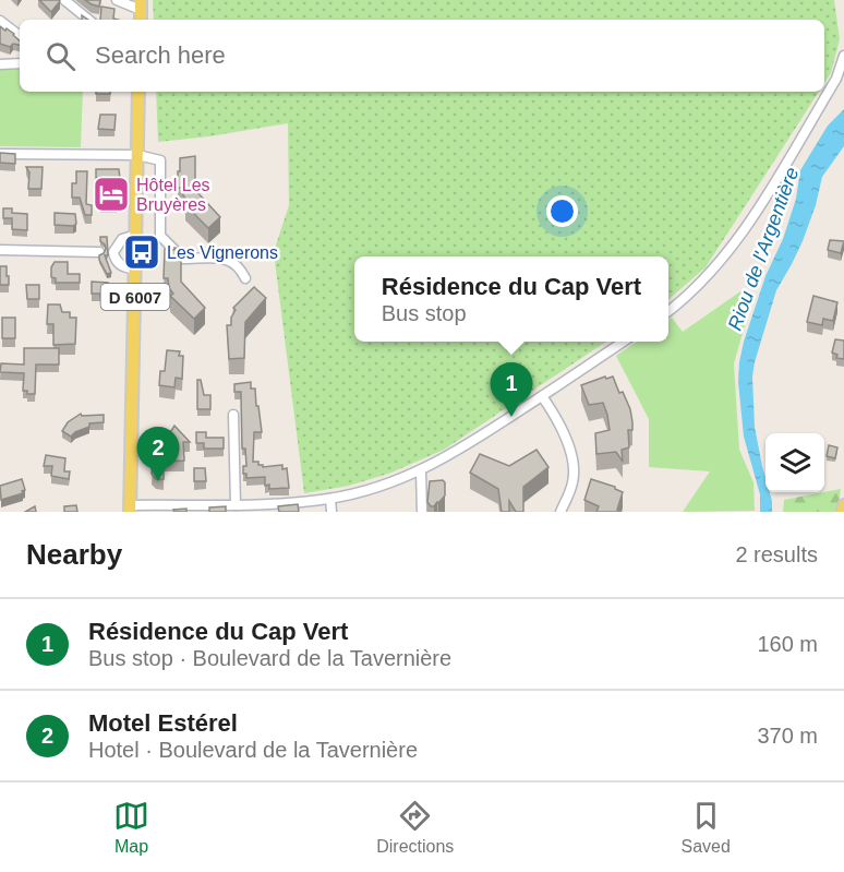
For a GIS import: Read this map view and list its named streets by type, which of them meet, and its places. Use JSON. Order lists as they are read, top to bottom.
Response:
{
  "streets": {
    "main road": ["D 6007"]
  },
  "water": ["Riou de l'Argentière"],
  "places": {
    "hotel": ["Hôtel Les Bruyères"],
    "bus stop": ["Les Vignerons"]
  },
  "page": {
    "search": "Search here",
    "popup": ["Résidence du Cap Vert", "Bus stop"],
    "pins": ["1", "2"],
    "heading": ["Nearby", "2 results"],
    "list": [
      {
        "mark": "1",
        "name": "Résidence du Cap Vert",
        "note": "Bus stop · Boulevard de la Tavernière",
        "value": "160 m"
      },
      {
        "mark": "2",
        "name": "Motel Estérel",
        "note": "Hotel · Boulevard de la Tavernière",
        "value": "370 m"
      }
    ],
    "nav": ["Map", "Directions", "Saved"]
  }
}
